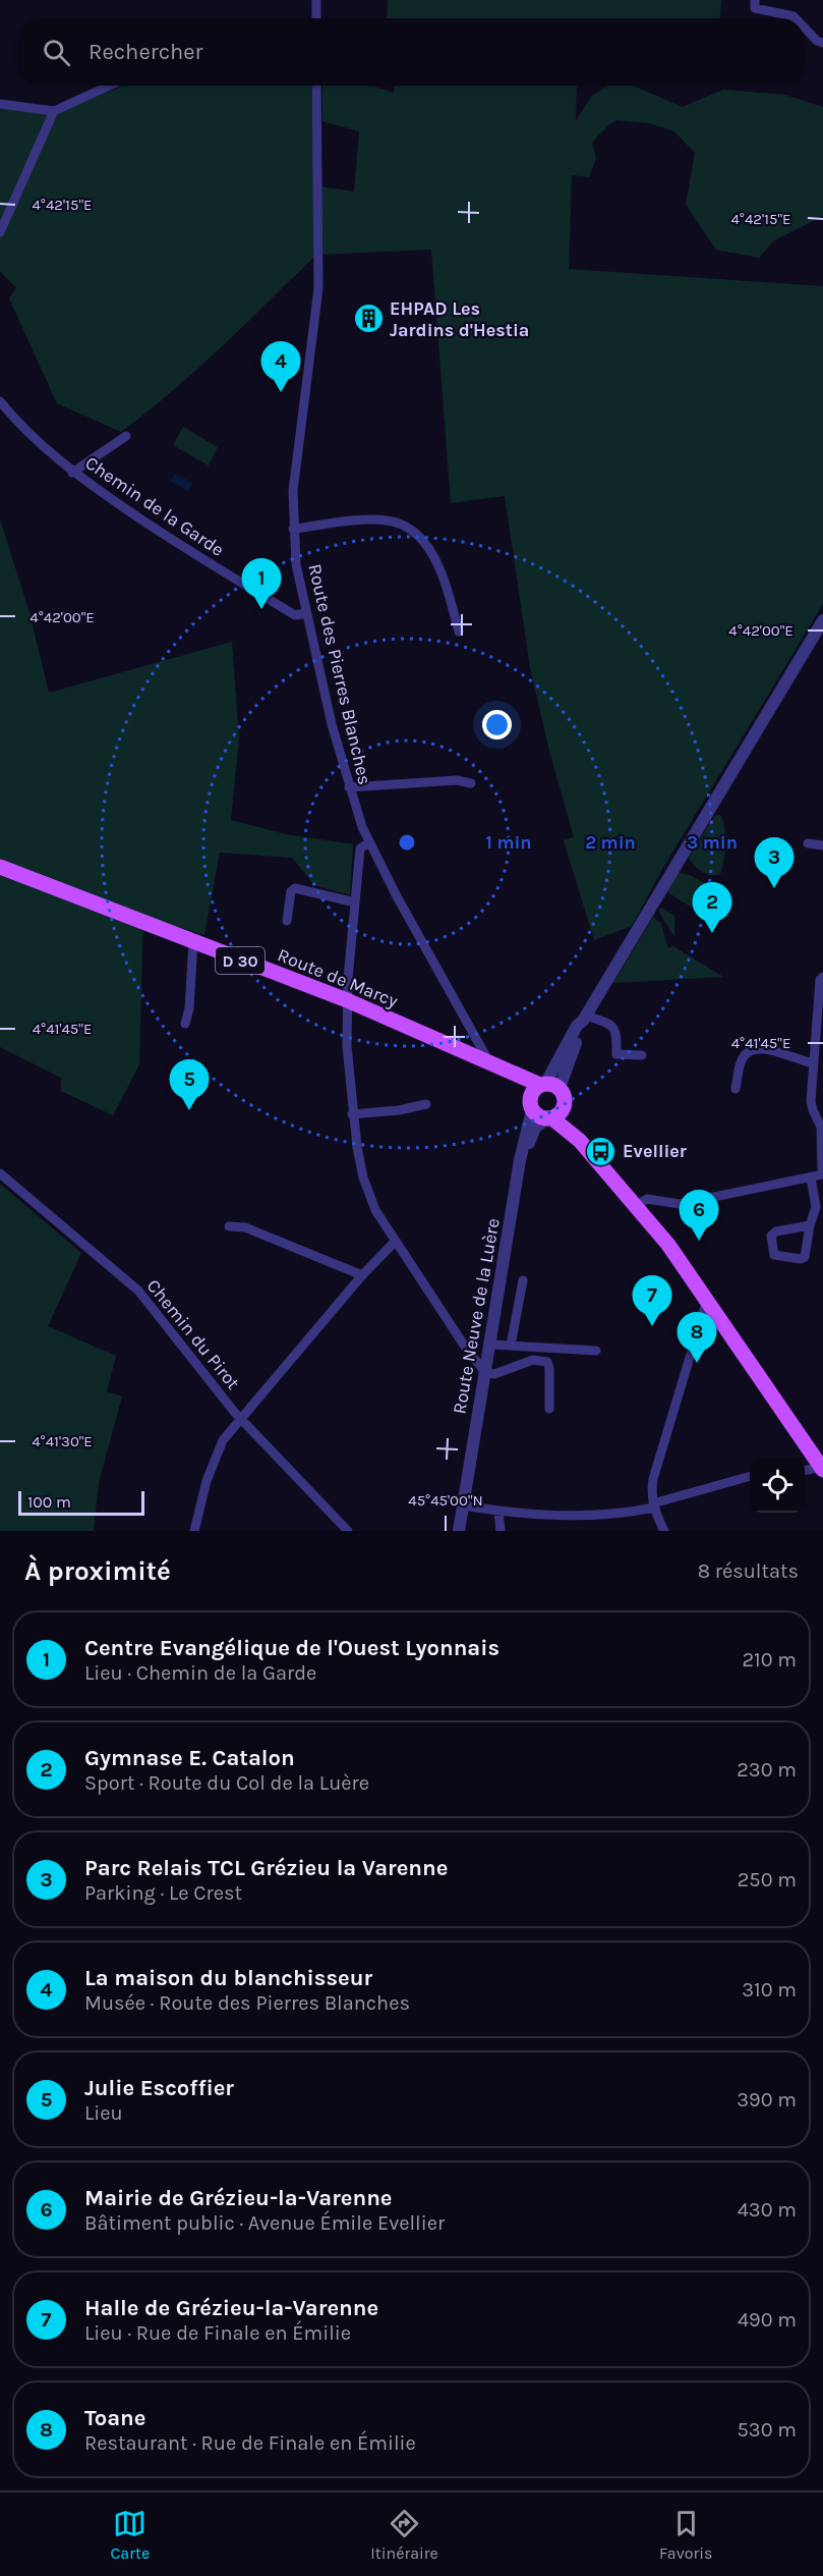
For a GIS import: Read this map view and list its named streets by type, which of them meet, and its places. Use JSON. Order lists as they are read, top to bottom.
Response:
{
  "streets": {
    "main road": ["D 30", "Route de Marcy"],
    "street": [
      "Chemin de la Garde",
      "Route des Pierres Blanches",
      "Route Neuve de la Luère",
      "Chemin du Pirot"
    ]
  },
  "crossings": [
    ["Chemin de la Garde", "Route des Pierres Blanches"],
    ["Route des Pierres Blanches", "Route de Marcy"],
    ["Route de Marcy", "Route Neuve de la Luère"]
  ],
  "places": {
    "building": ["EHPAD Les Jardins d'Hestia"],
    "bus stop": ["Evellier"]
  },
  "scale_bar": "100 m",
  "page": {
    "search": "Rechercher",
    "pins": [
      "4",
      "1",
      "3",
      "2",
      "5",
      "6",
      "7",
      "8"
    ],
    "scale": "100 m",
    "heading": ["À proximité", "8 résultats"],
    "list": [
      {
        "mark": "1",
        "name": "Centre Evangélique de l'Ouest Lyonnais",
        "note": "Lieu · Chemin de la Garde",
        "value": "210 m"
      },
      {
        "mark": "2",
        "name": "Gymnase E. Catalon",
        "note": "Sport · Route du Col de la Luère",
        "value": "230 m"
      },
      {
        "mark": "3",
        "name": "Parc Relais TCL Grézieu la Varenne",
        "note": "Parking · Le Crest",
        "value": "250 m"
      },
      {
        "mark": "4",
        "name": "La maison du blanchisseur",
        "note": "Musée · Route des Pierres Blanches",
        "value": "310 m"
      },
      {
        "mark": "5",
        "name": "Julie Escoffier",
        "note": "Lieu",
        "value": "390 m"
      },
      {
        "mark": "6",
        "name": "Mairie de Grézieu-la-Varenne",
        "note": "Bâtiment public · Avenue Émile Evellier",
        "value": "430 m"
      },
      {
        "mark": "7",
        "name": "Halle de Grézieu-la-Varenne",
        "note": "Lieu · Rue de Finale en Émilie",
        "value": "490 m"
      },
      {
        "mark": "8",
        "name": "Toane",
        "note": "Restaurant · Rue de Finale en Émilie",
        "value": "530 m"
      }
    ],
    "nav": ["Carte", "Itinéraire", "Favoris"]
  },
  "coordinates": [
    "4°42'15\"E",
    "4°42'00\"E",
    "4°41'45\"E",
    "4°41'30\"E",
    "45°45'00\"N"
  ],
  "rings": ["1 min", "2 min", "3 min"]
}
